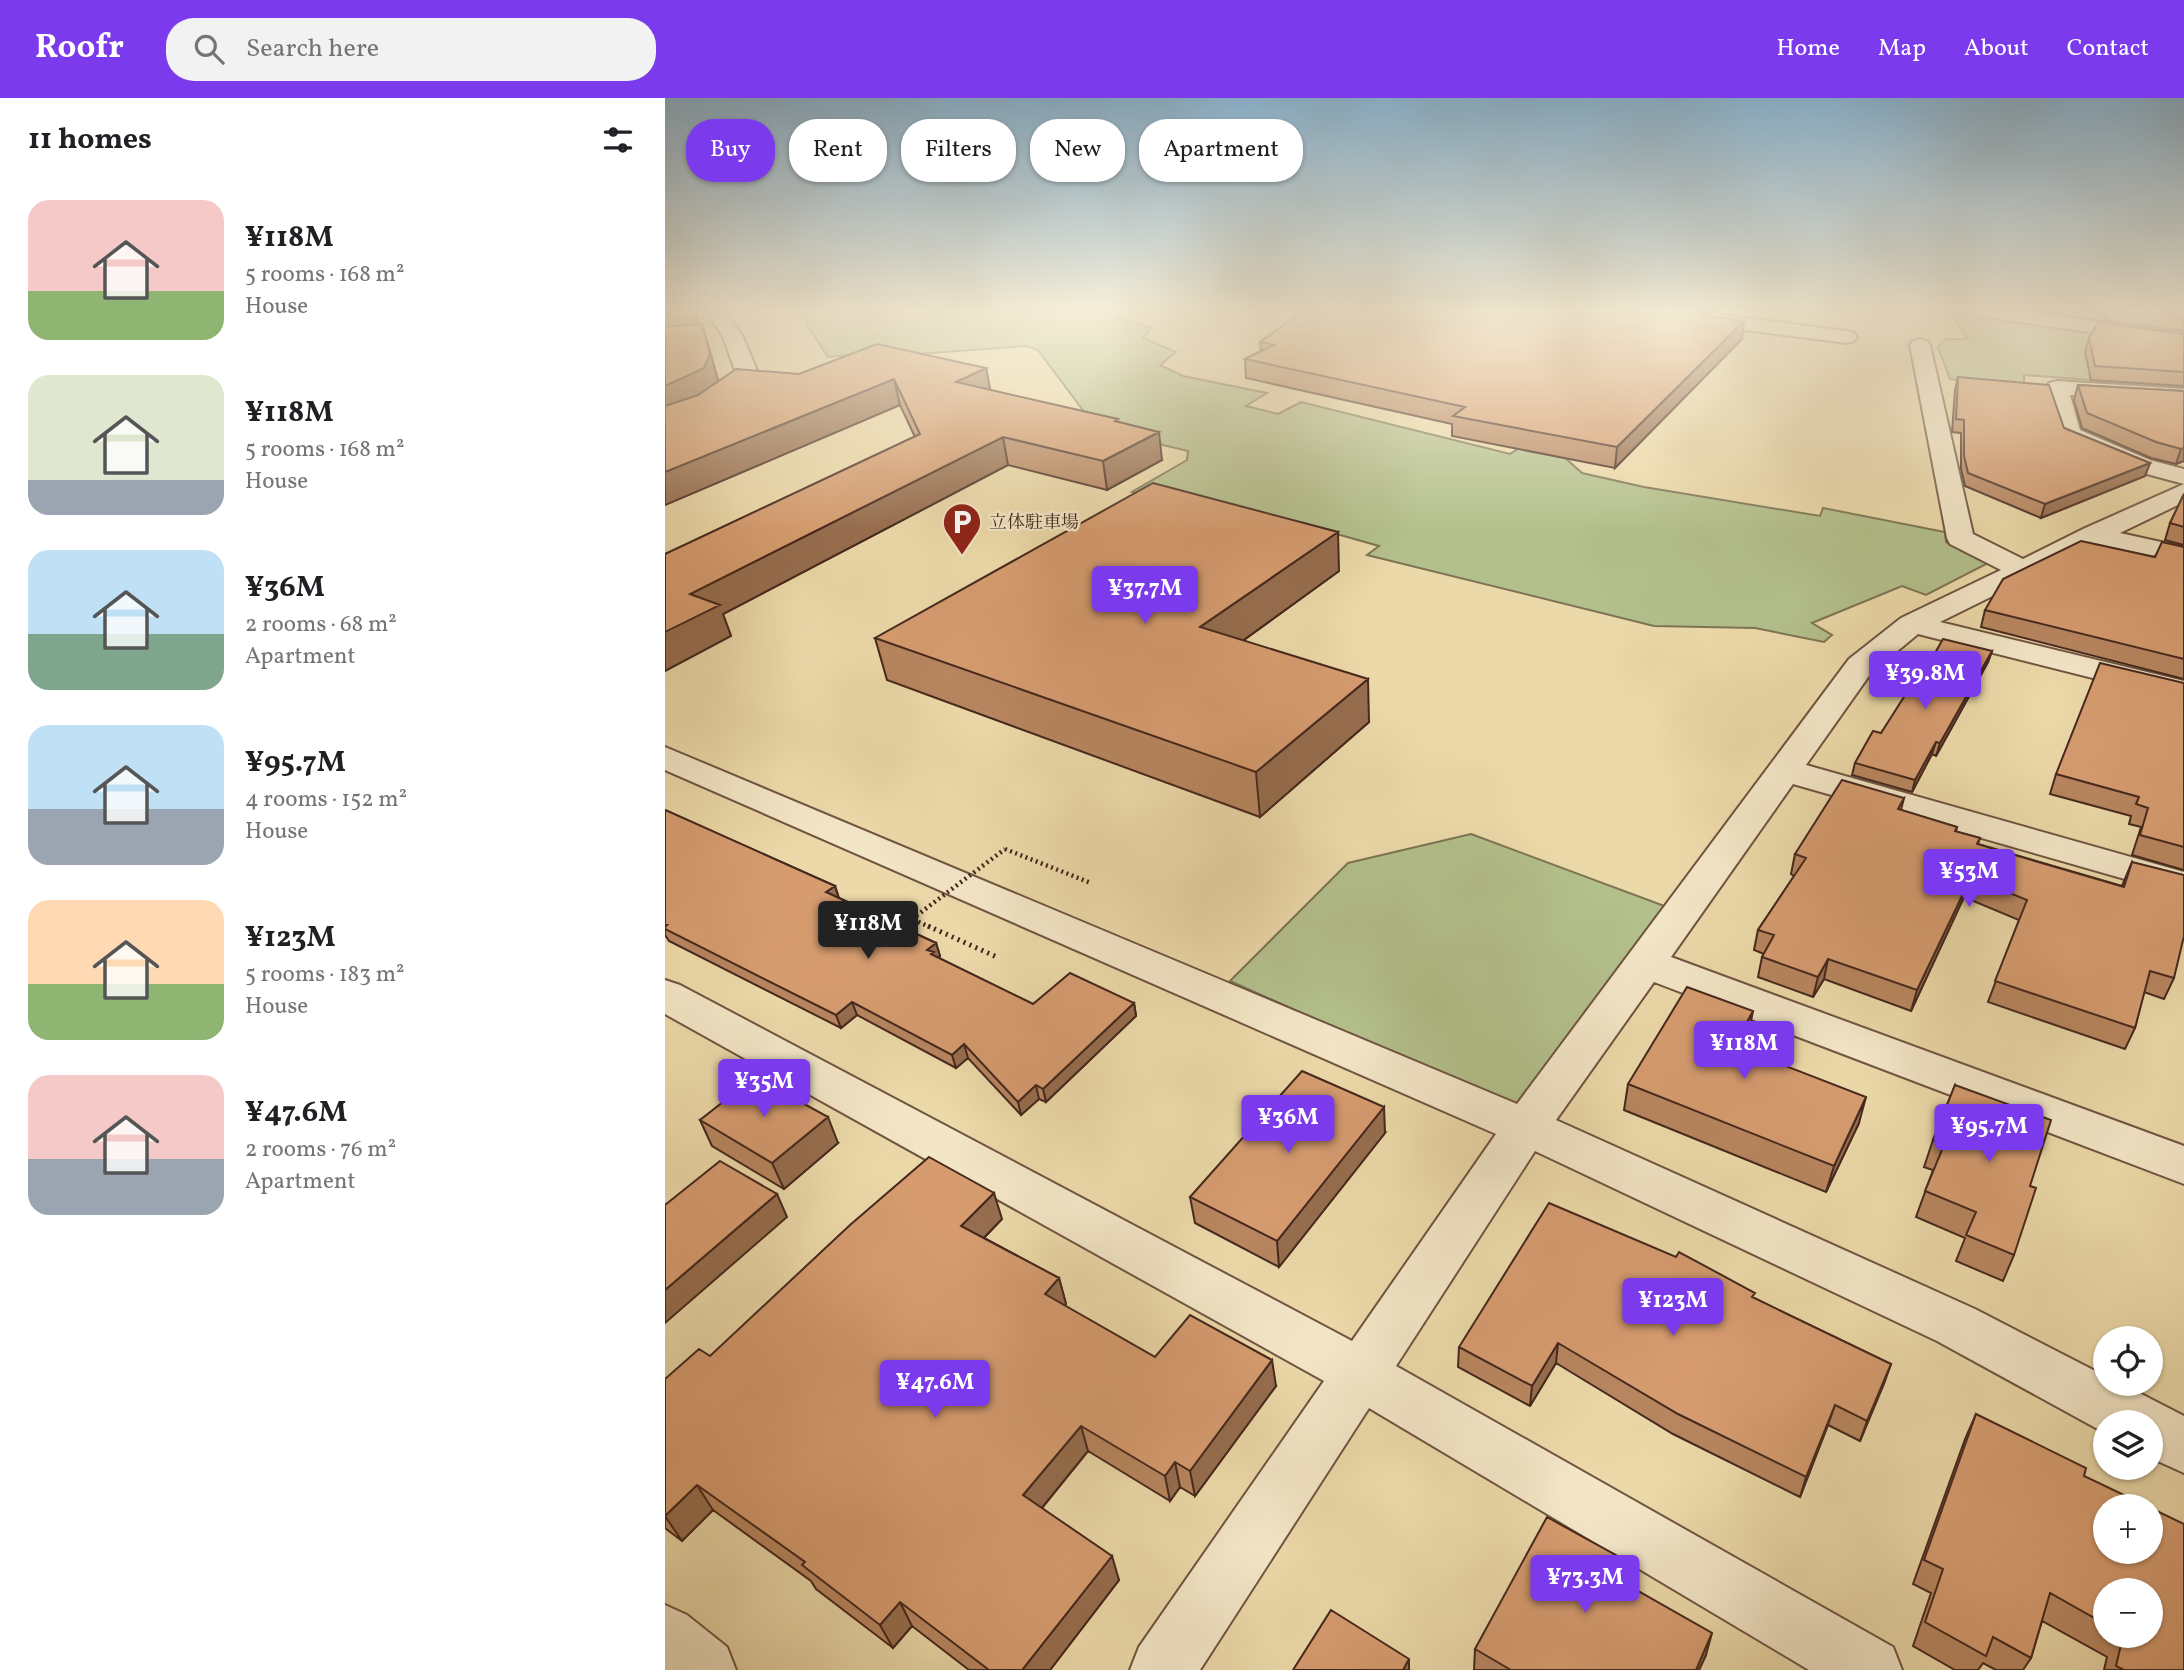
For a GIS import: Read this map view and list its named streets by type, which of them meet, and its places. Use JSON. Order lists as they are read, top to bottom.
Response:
{
  "places": {
    "parking": ["立体駐車場"]
  },
  "page": {
    "header": "Roofr",
    "search": "Search here",
    "nav": [
      "Home",
      "Map",
      "About",
      "Contact"
    ],
    "heading": "11 homes",
    "chip": [
      "Buy",
      "Rent",
      "Filters",
      "New",
      "Apartment"
    ],
    "list": [
      {
        "name": "¥118M",
        "note": "5 rooms · 168 m² · House"
      },
      {
        "name": "¥118M",
        "note": "5 rooms · 168 m² · House"
      },
      {
        "name": "¥36M",
        "note": "2 rooms · 68 m² · Apartment"
      },
      {
        "name": "¥95.7M",
        "note": "4 rooms · 152 m² · House"
      },
      {
        "name": "¥123M",
        "note": "5 rooms · 183 m² · House"
      },
      {
        "name": "¥47.6M",
        "note": "2 rooms · 76 m² · Apartment"
      }
    ],
    "price": [
      "¥37.7M",
      "¥39.8M",
      "¥53M",
      "¥118M",
      "¥118M",
      "¥35M",
      "¥36M",
      "¥95.7M",
      "¥123M",
      "¥47.6M",
      "¥73.3M"
    ],
    "map_buttons": ["+", "−"]
  }
}
